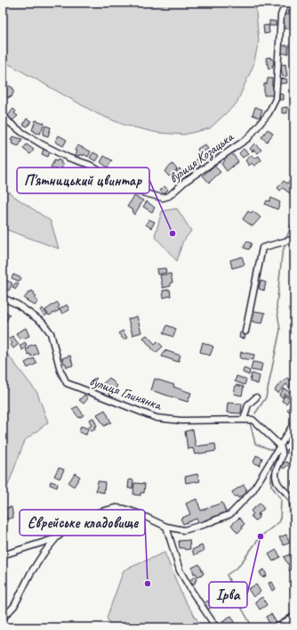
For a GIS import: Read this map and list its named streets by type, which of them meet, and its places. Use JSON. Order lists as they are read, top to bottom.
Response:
{
  "streets": {
    "street": ["вулиця Козацька", "вулиця Глинянка"]
  },
  "places": ["П'ятницький цвинтар", "Ірва", "Єврейське кладовище"]
}
